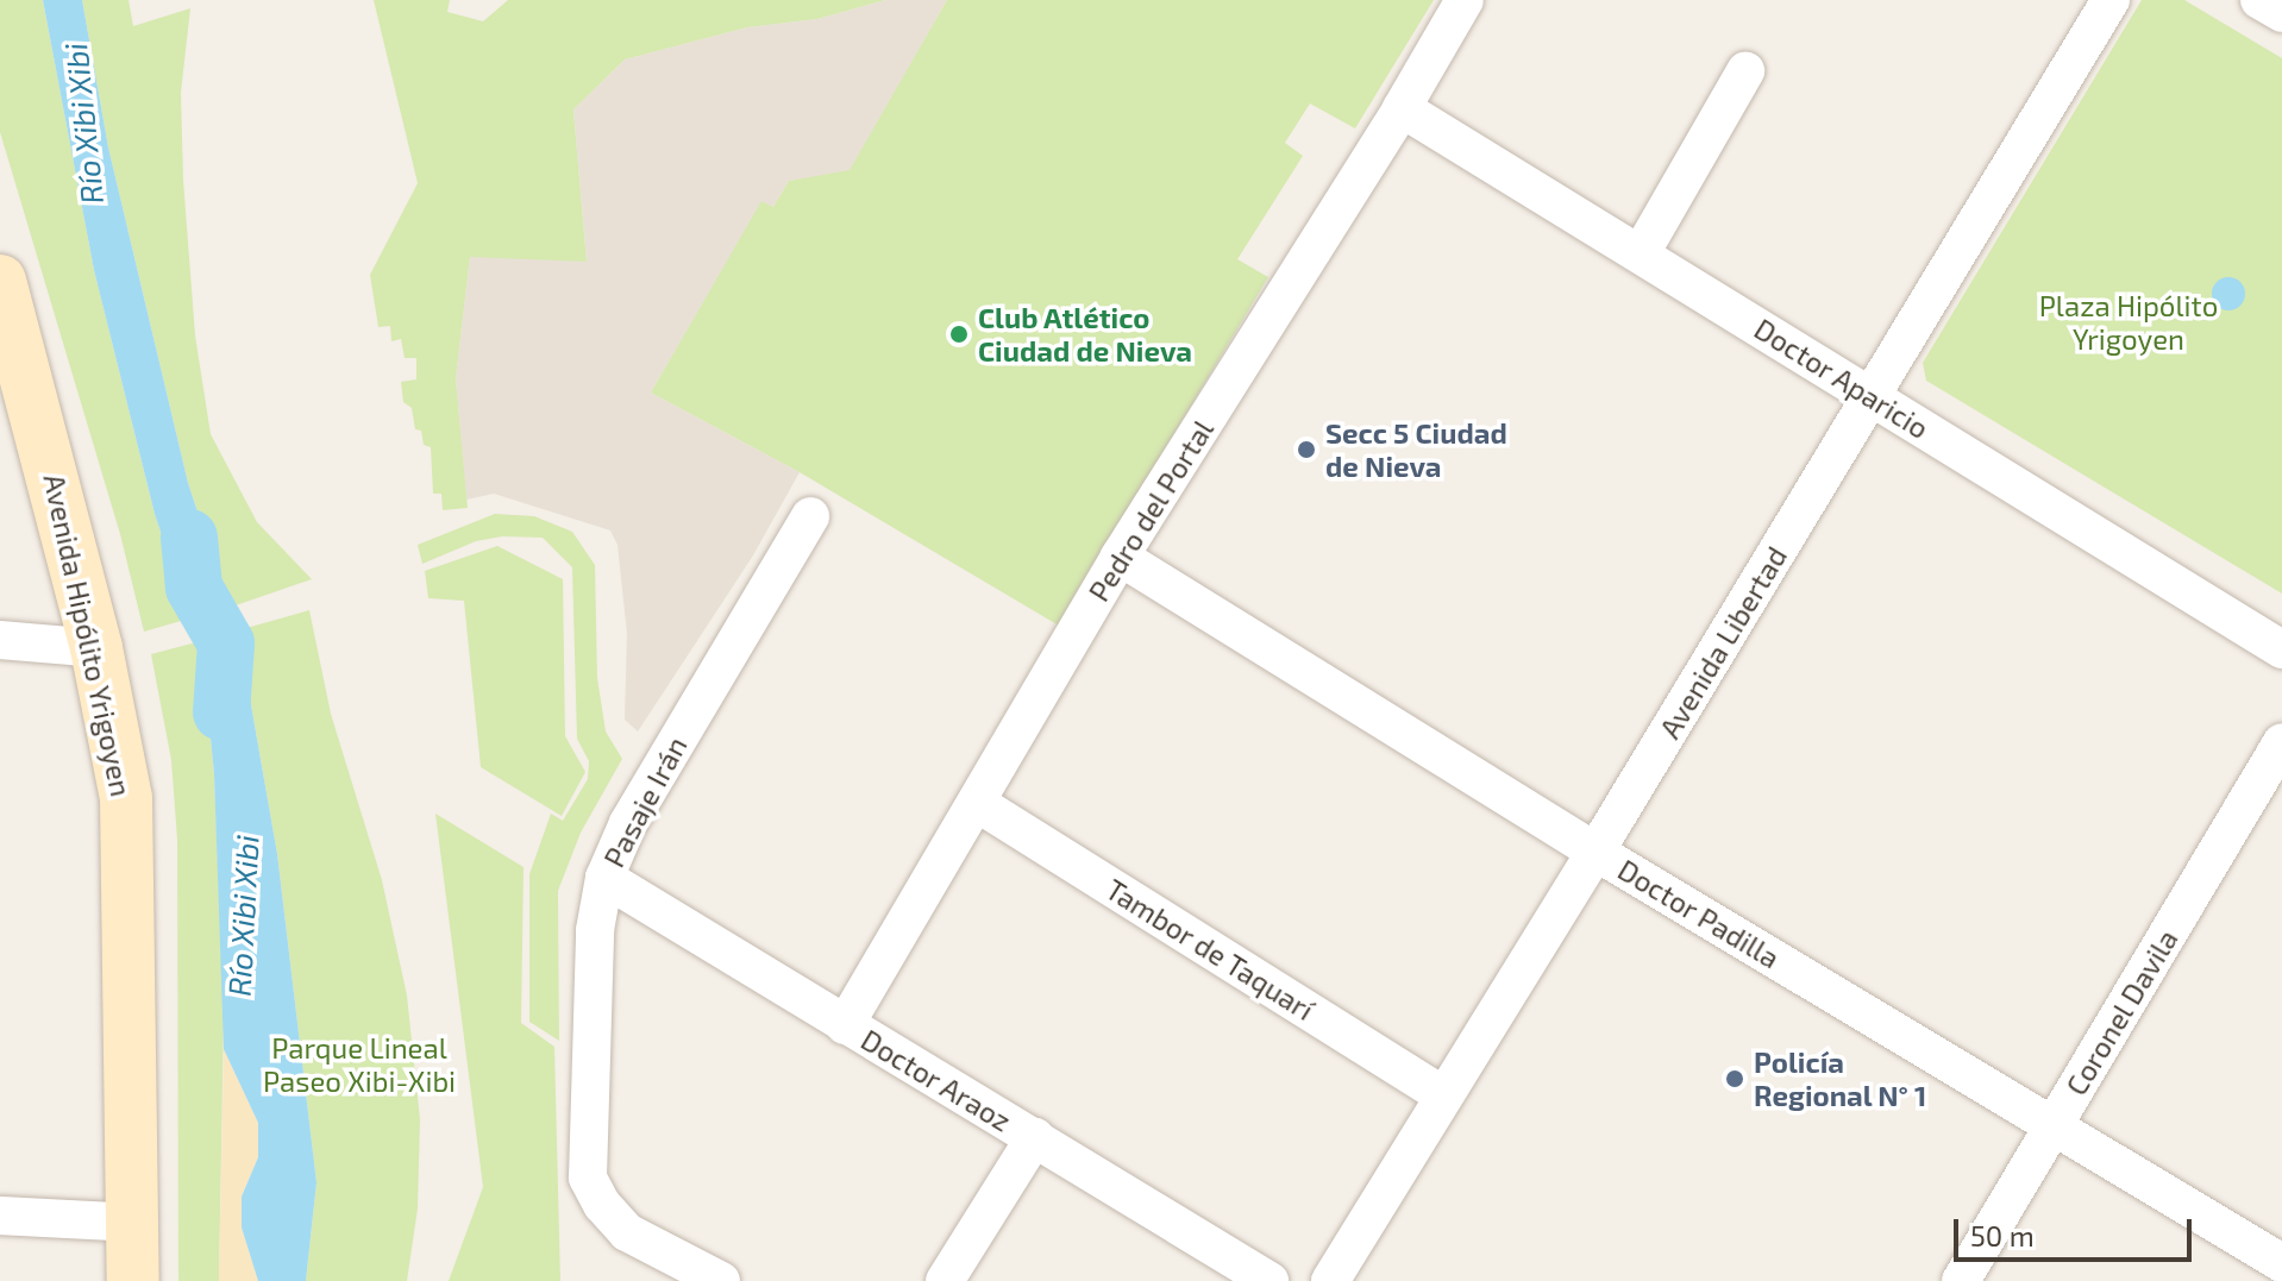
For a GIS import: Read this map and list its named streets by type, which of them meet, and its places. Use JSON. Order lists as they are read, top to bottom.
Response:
{
  "streets": {
    "main road": ["Avenida Hipólito Yrigoyen"],
    "street": [
      "Doctor Aparicio",
      "Pedro del Portal",
      "Avenida Libertad",
      "Pasaje Irán",
      "Doctor Padilla",
      "Tambor de Taquarí",
      "Coronel Davila",
      "Doctor Araoz"
    ]
  },
  "crossings": [
    ["Doctor Aparicio", "Pedro del Portal"],
    ["Doctor Aparicio", "Avenida Libertad"],
    ["Pedro del Portal", "Doctor Padilla"],
    ["Pedro del Portal", "Tambor de Taquarí"],
    ["Pedro del Portal", "Doctor Araoz"],
    ["Avenida Libertad", "Doctor Padilla"],
    ["Avenida Libertad", "Tambor de Taquarí"],
    ["Pasaje Irán", "Doctor Araoz"],
    ["Doctor Padilla", "Coronel Davila"]
  ],
  "water": ["Río Xibi Xibi"],
  "parks": ["Plaza Hipólito Yrigoyen", "Parque Lineal Paseo Xibi-Xibi"],
  "places": ["Club Atlético Ciudad de Nieva", "Secc 5 Ciudad de Nieva", "Policía Regional N° 1"],
  "scale_bar": "50 m"
}
